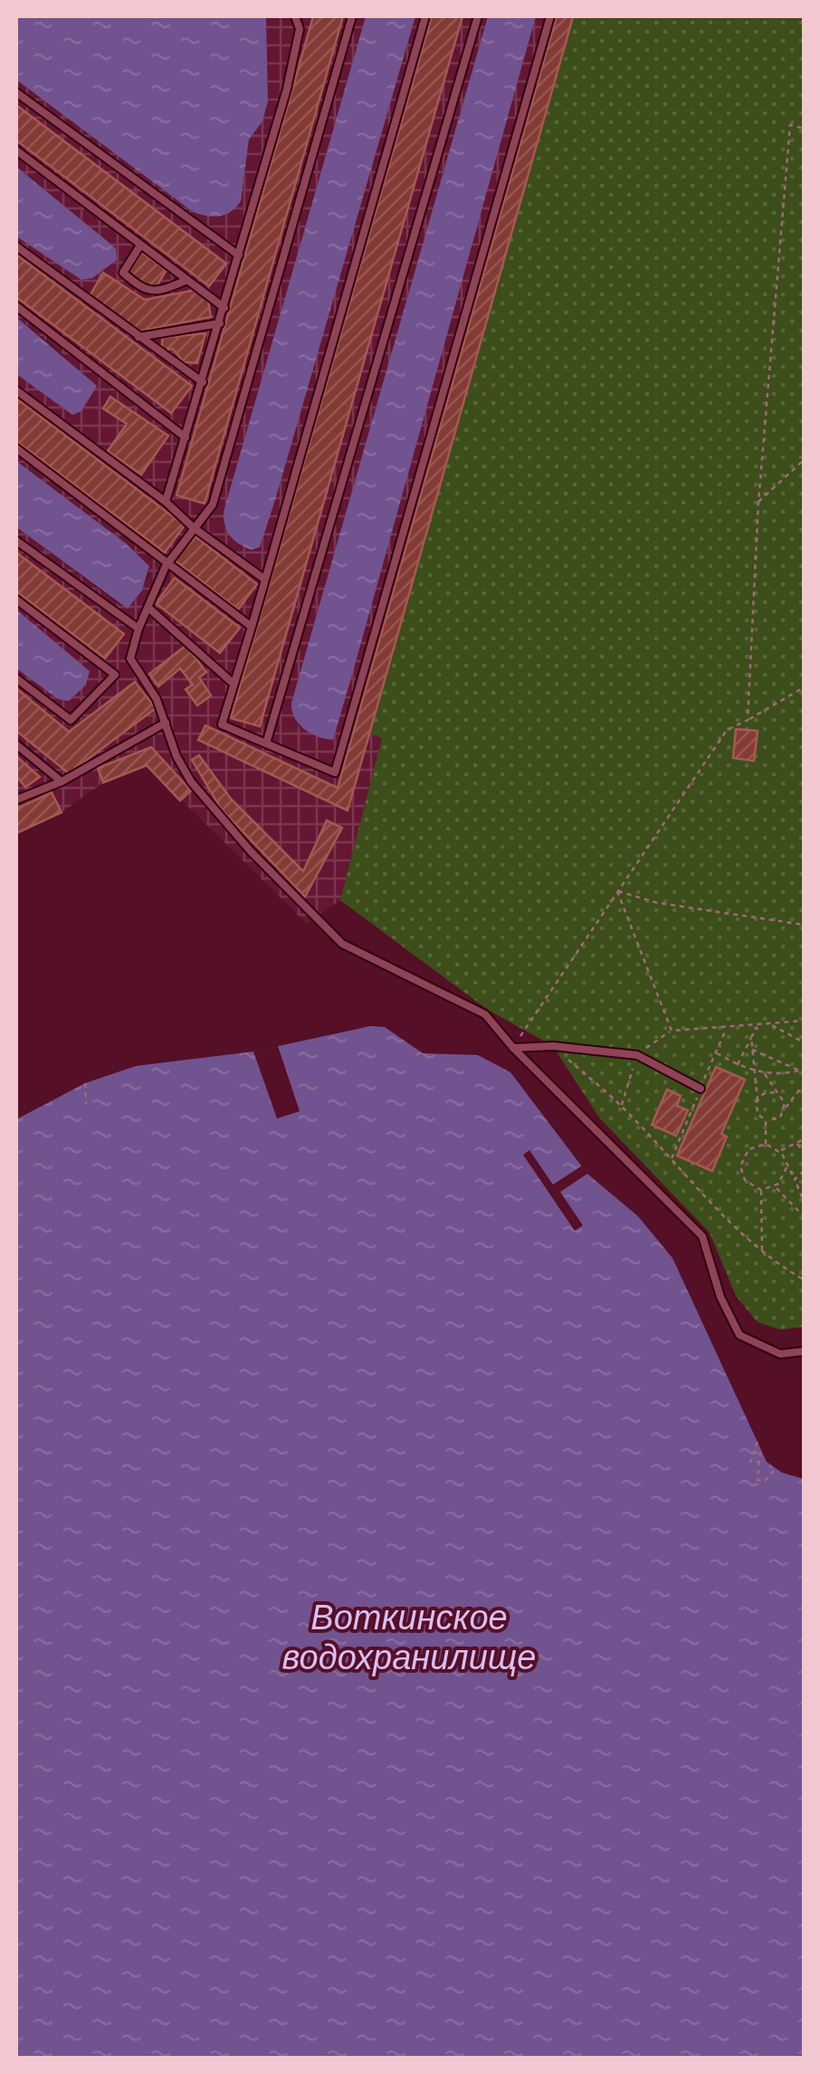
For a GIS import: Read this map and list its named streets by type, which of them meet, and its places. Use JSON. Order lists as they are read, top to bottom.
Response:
{
  "water": ["Воткинское водохранилище"]
}
